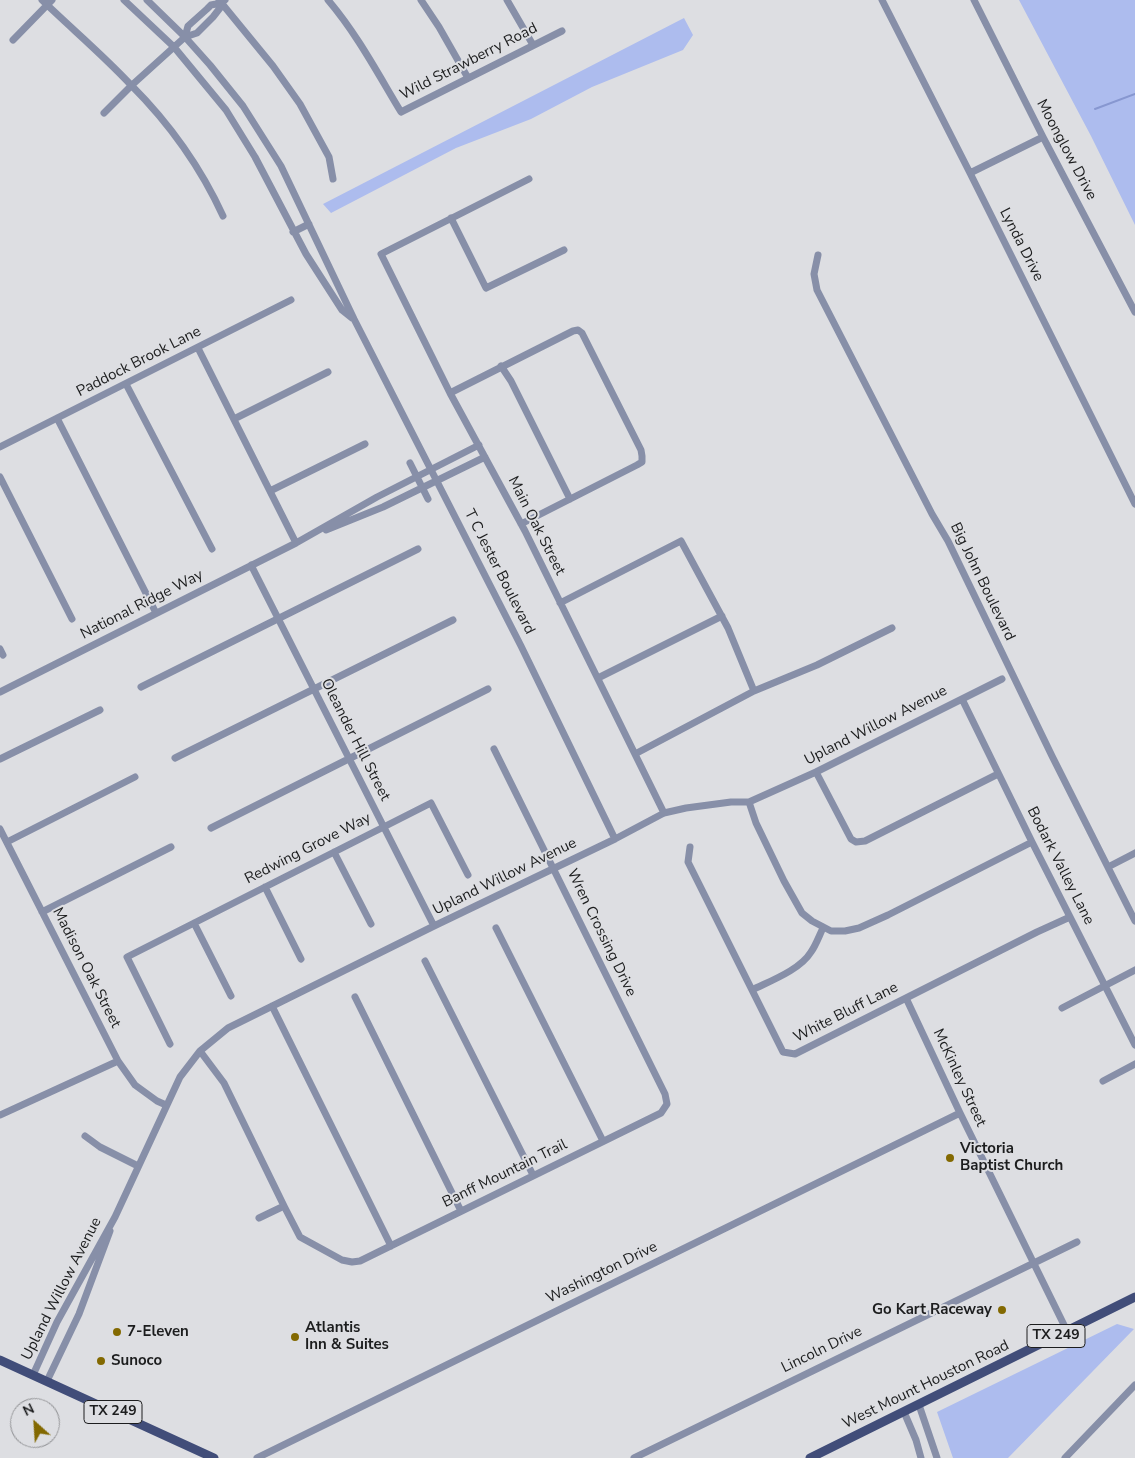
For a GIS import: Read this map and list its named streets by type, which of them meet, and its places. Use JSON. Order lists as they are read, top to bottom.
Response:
{
  "streets": {
    "main road": ["TX 249", "West Mount Houston Road"],
    "street": [
      "Wild Strawberry Road",
      "Moonglow Drive",
      "Lynda Drive",
      "Paddock Brook Lane",
      "Main Oak Street",
      "T C Jester Boulevard",
      "Big John Boulevard",
      "National Ridge Way",
      "Upland Willow Avenue",
      "Oleander Hill Street",
      "Redwing Grove Way",
      "Bodark Valley Lane",
      "Wren Crossing Drive",
      "Madison Oak Street",
      "White Bluff Lane",
      "McKinley Street",
      "Banff Mountain Trail",
      "Washington Drive",
      "Lincoln Drive"
    ]
  },
  "crossings": [
    ["Main Oak Street", "National Ridge Way"],
    ["Main Oak Street", "Upland Willow Avenue"],
    ["T C Jester Boulevard", "National Ridge Way"],
    ["T C Jester Boulevard", "Upland Willow Avenue"],
    ["National Ridge Way", "Oleander Hill Street"],
    ["Upland Willow Avenue", "Oleander Hill Street"],
    ["Upland Willow Avenue", "Bodark Valley Lane"],
    ["Upland Willow Avenue", "Wren Crossing Drive"],
    ["Upland Willow Avenue", "Madison Oak Street"],
    ["Upland Willow Avenue", "TX 249"],
    ["Oleander Hill Street", "Redwing Grove Way"],
    ["Bodark Valley Lane", "White Bluff Lane"],
    ["Wren Crossing Drive", "Banff Mountain Trail"],
    ["White Bluff Lane", "McKinley Street"],
    ["McKinley Street", "Washington Drive"],
    ["McKinley Street", "Lincoln Drive"],
    ["McKinley Street", "West Mount Houston Road"]
  ],
  "places": [
    "Victoria Baptist Church",
    "Go Kart Raceway",
    "7-Eleven",
    "Atlantis Inn & Suites",
    "Sunoco"
  ],
  "north": "top left"
}
